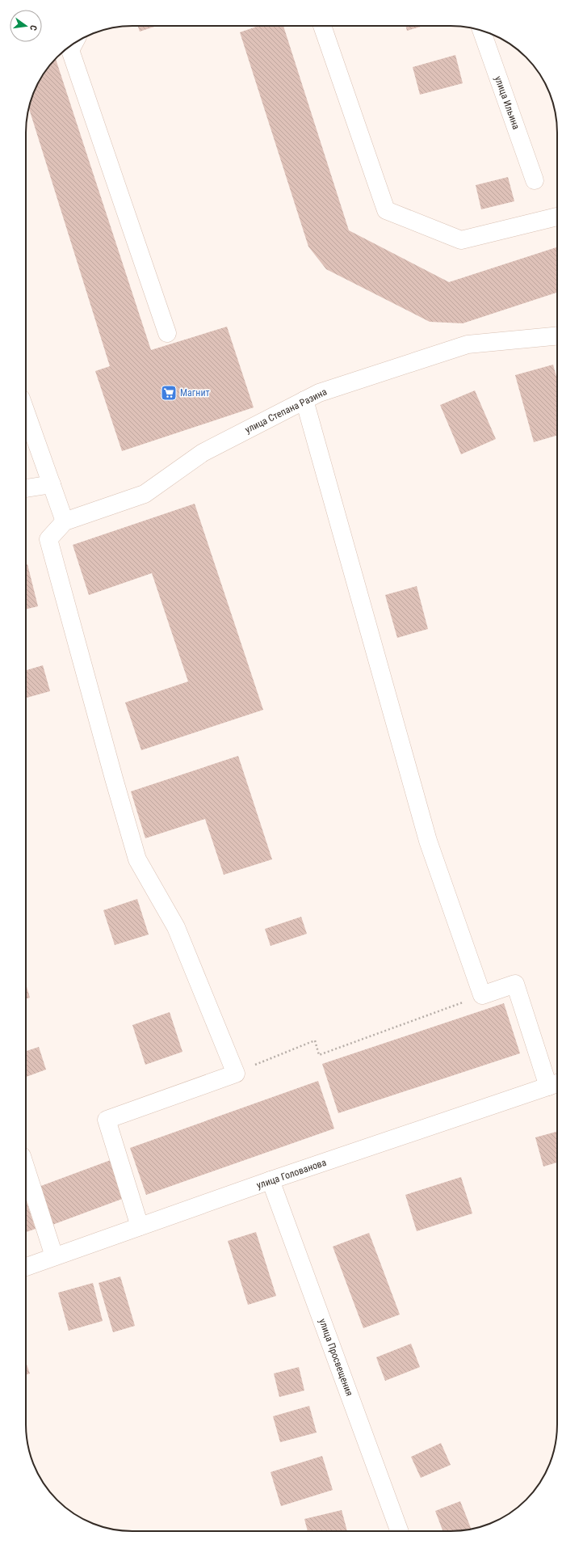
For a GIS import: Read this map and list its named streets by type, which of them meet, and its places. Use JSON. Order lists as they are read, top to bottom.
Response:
{
  "streets": {
    "street": [
      "улица Ильина",
      "улица Степана Разина",
      "улица Голованова",
      "улица Просвещения"
    ]
  },
  "crossings": [
    ["улица Голованова", "улица Просвещения"]
  ],
  "places": {
    "supermarket": ["Магнит"]
  },
  "north": "right"
}
